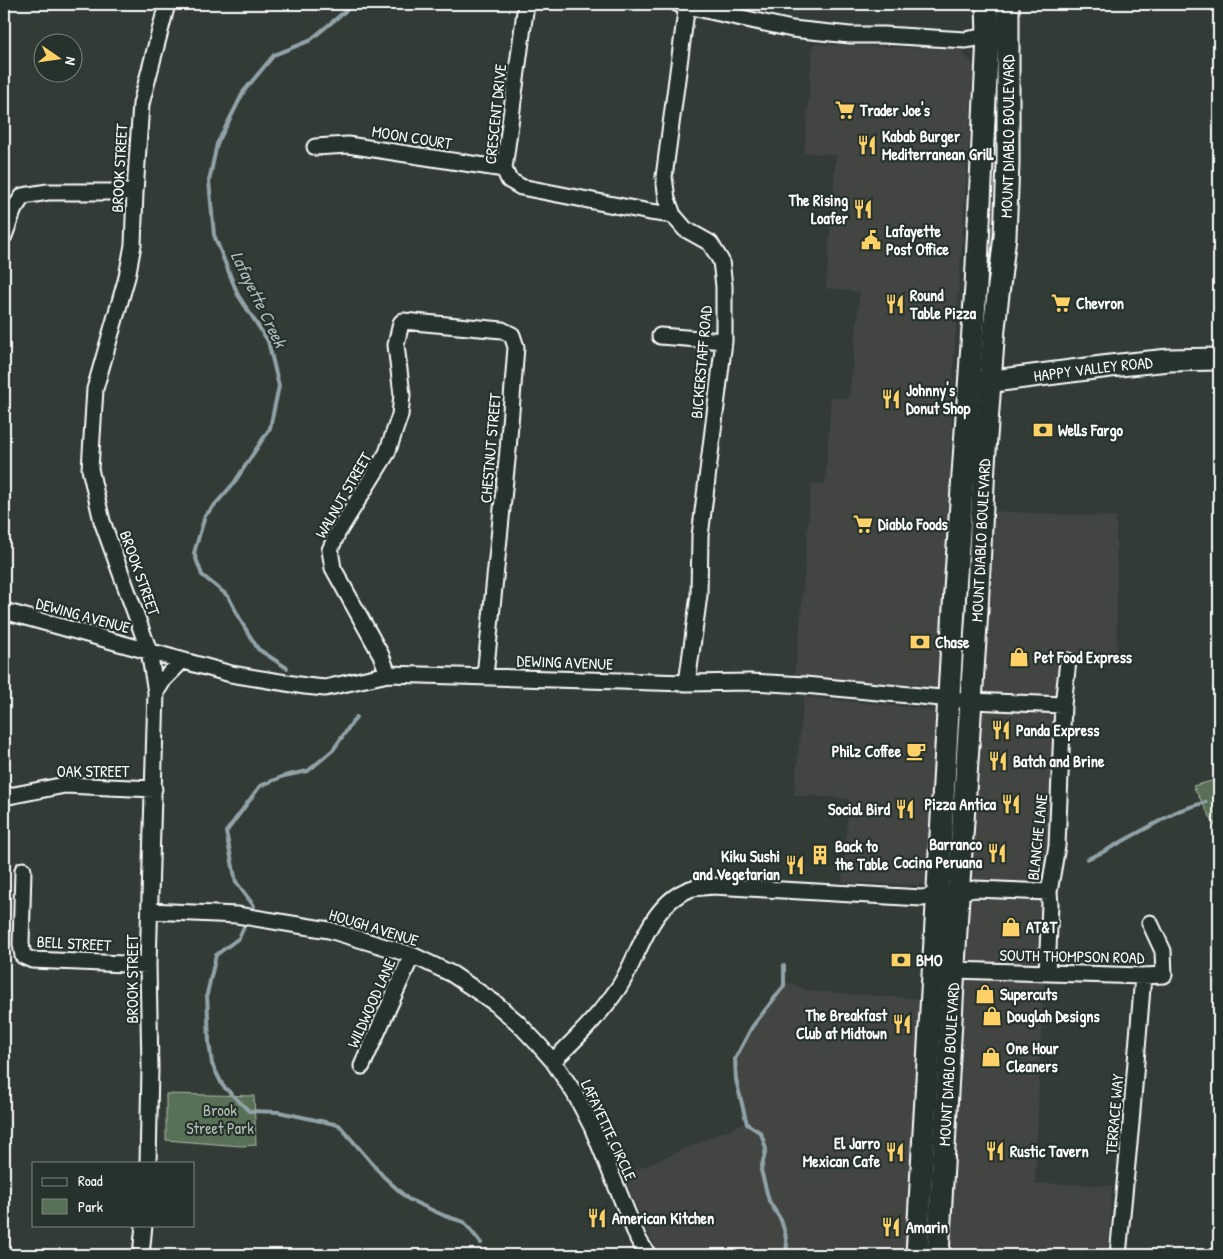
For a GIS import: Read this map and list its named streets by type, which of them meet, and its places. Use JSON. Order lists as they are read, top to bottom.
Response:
{
  "streets": {
    "main road": ["MOUNT DIABLO BOULEVARD", "HAPPY VALLEY ROAD"],
    "street": [
      "CRESCENT DRIVE",
      "MOON COURT",
      "BROOK STREET",
      "BICKERSTAFF ROAD",
      "CHESTNUT STREET",
      "WALNUT STREET",
      "DEWING AVENUE",
      "OAK STREET",
      "BLANCHE LANE",
      "HOUGH AVENUE",
      "BELL STREET",
      "SOUTH THOMPSON ROAD",
      "WILDWOOD LANE",
      "TERRACE WAY",
      "LAFAYETTE CIRCLE"
    ]
  },
  "crossings": [
    ["CRESCENT DRIVE", "MOON COURT"],
    ["CRESCENT DRIVE", "BICKERSTAFF ROAD"],
    ["MOUNT DIABLO BOULEVARD", "HAPPY VALLEY ROAD"],
    ["MOUNT DIABLO BOULEVARD", "DEWING AVENUE"],
    ["MOUNT DIABLO BOULEVARD", "SOUTH THOMPSON ROAD"],
    ["BROOK STREET", "DEWING AVENUE"],
    ["BROOK STREET", "OAK STREET"],
    ["BROOK STREET", "HOUGH AVENUE"],
    ["BROOK STREET", "BELL STREET"],
    ["BICKERSTAFF ROAD", "DEWING AVENUE"],
    ["CHESTNUT STREET", "WALNUT STREET"],
    ["CHESTNUT STREET", "DEWING AVENUE"],
    ["WALNUT STREET", "DEWING AVENUE"],
    ["BLANCHE LANE", "SOUTH THOMPSON ROAD"],
    ["HOUGH AVENUE", "WILDWOOD LANE"],
    ["HOUGH AVENUE", "LAFAYETTE CIRCLE"],
    ["SOUTH THOMPSON ROAD", "TERRACE WAY"]
  ],
  "water": ["Lafayette Creek"],
  "parks": ["Brook Street Park"],
  "places": {
    "supermarket": ["Trader Joe's", "Chevron", "Diablo Foods"],
    "restaurant": [
      "Kabab Burger Mediterranean Grill",
      "The Rising Loafer",
      "Round Table Pizza",
      "Johnny's Donut Shop",
      "Panda Express",
      "Batch and Brine",
      "Pizza Antica",
      "Social Bird",
      "Barranco Cocina Peruana",
      "Kiku Sushi and Vegetarian",
      "The Breakfast Club at Midtown",
      "Rustic Tavern",
      "El Jarro Mexican Cafe",
      "American Kitchen",
      "Amarin"
    ],
    "public building": ["Lafayette Post Office"],
    "bank": ["Wells Fargo", "Chase", "BMO"],
    "shop": [
      "Pet Food Express",
      "AT&T",
      "Supercuts",
      "Douglah Designs",
      "One Hour Cleaners"
    ],
    "cafe": ["Philz Coffee"],
    "building": ["Back to the Table"]
  },
  "legend": ["Road", "Park"],
  "north": "right"
}
